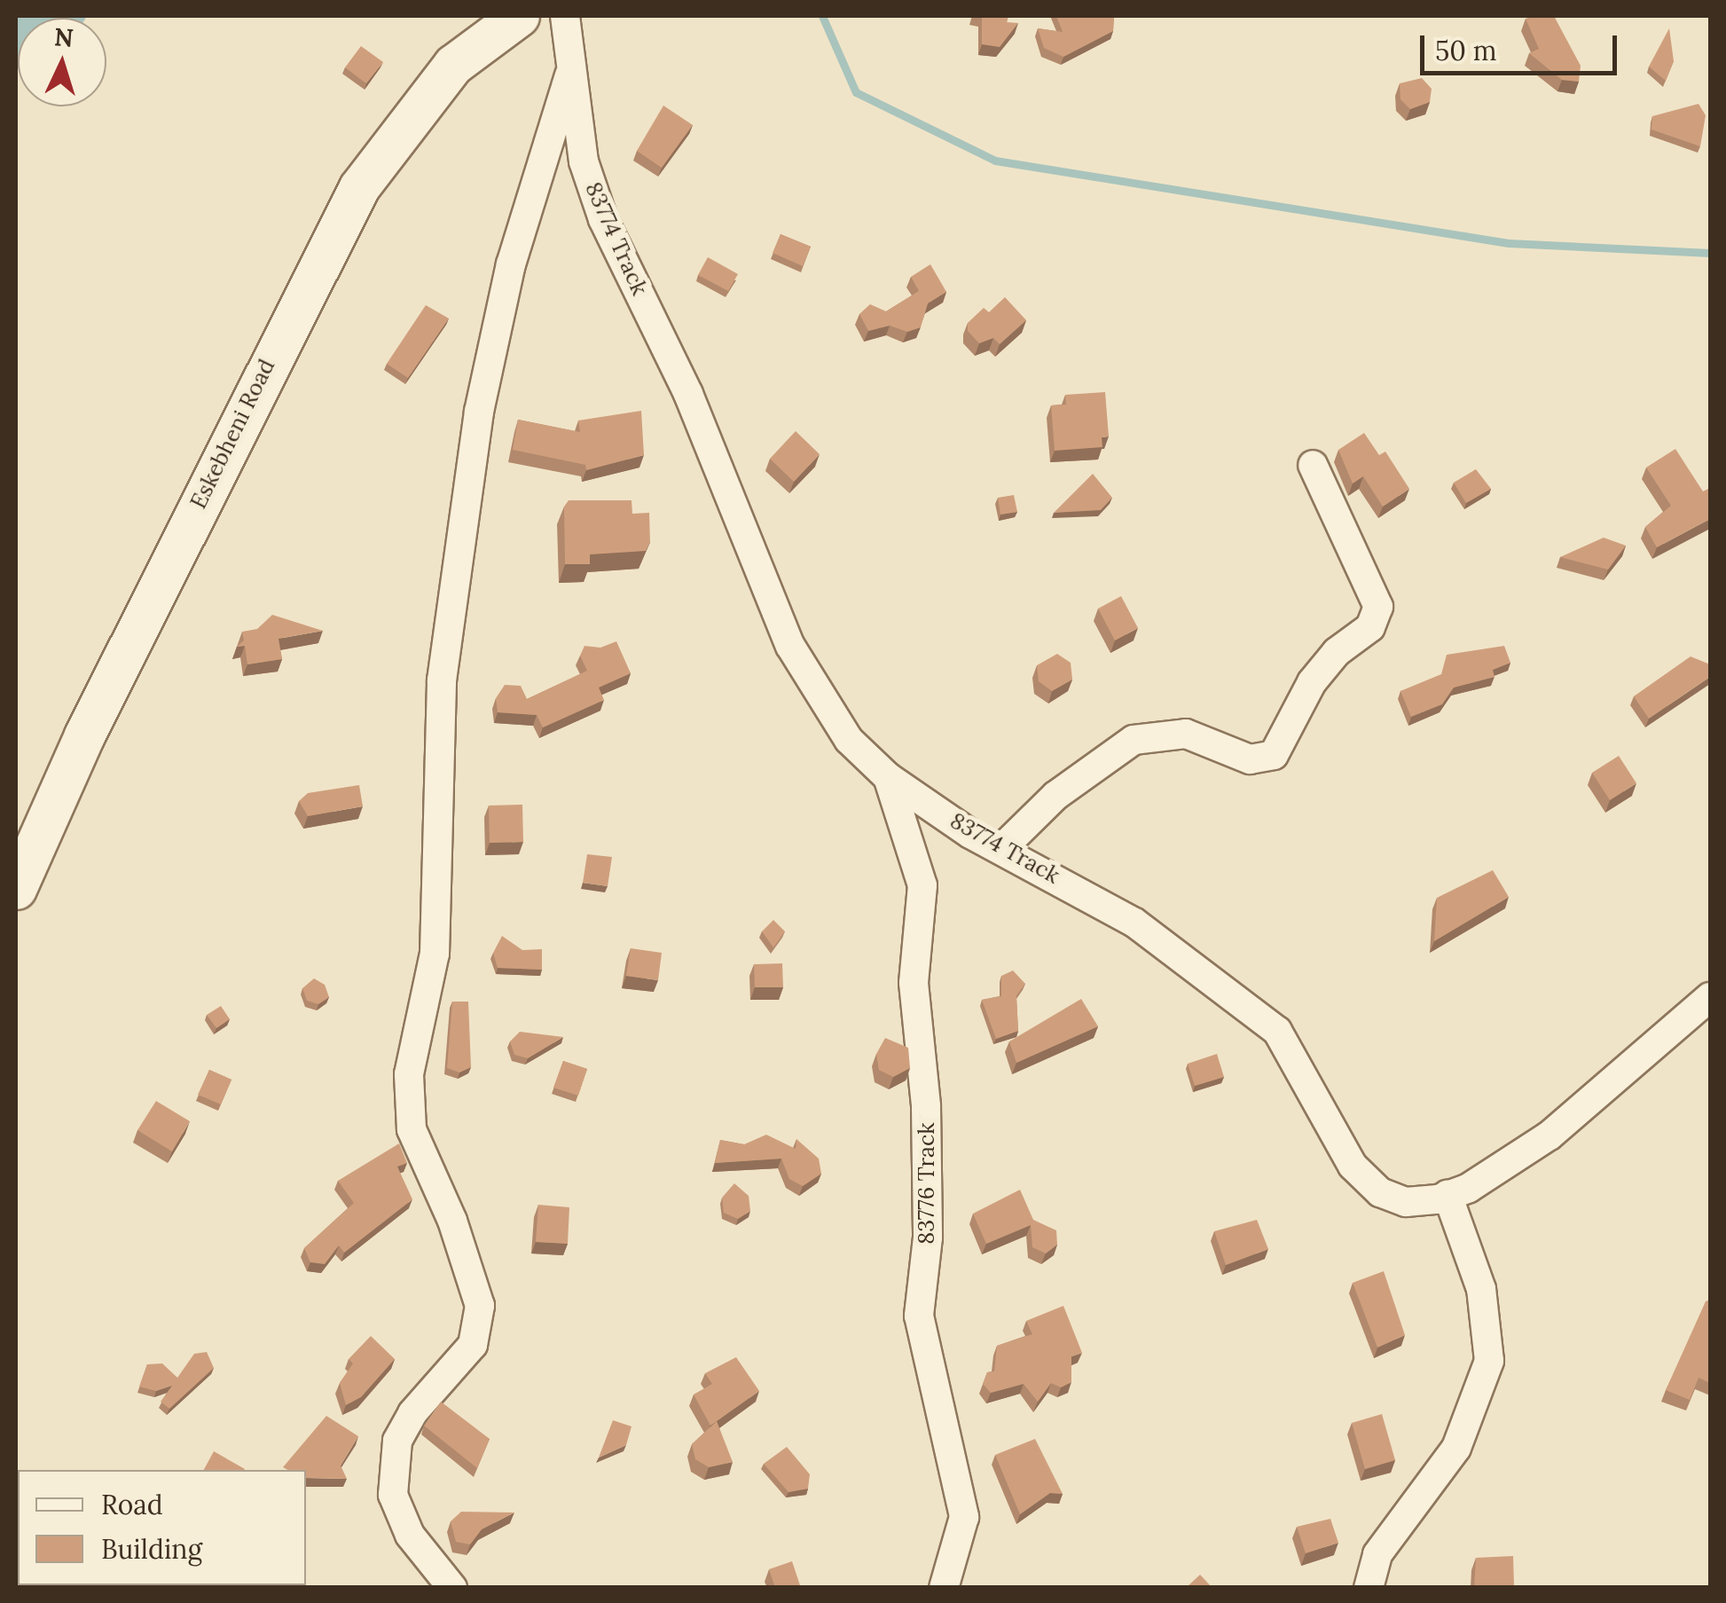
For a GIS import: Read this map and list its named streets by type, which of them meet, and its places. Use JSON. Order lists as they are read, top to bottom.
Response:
{
  "streets": {
    "street": ["83774 Track", "Eskebheni Road", "83776 Track"]
  },
  "crossings": [
    ["83774 Track", "83776 Track"]
  ],
  "legend": ["Road", "Building"],
  "scale_bar": "50 m",
  "north": "top"
}
